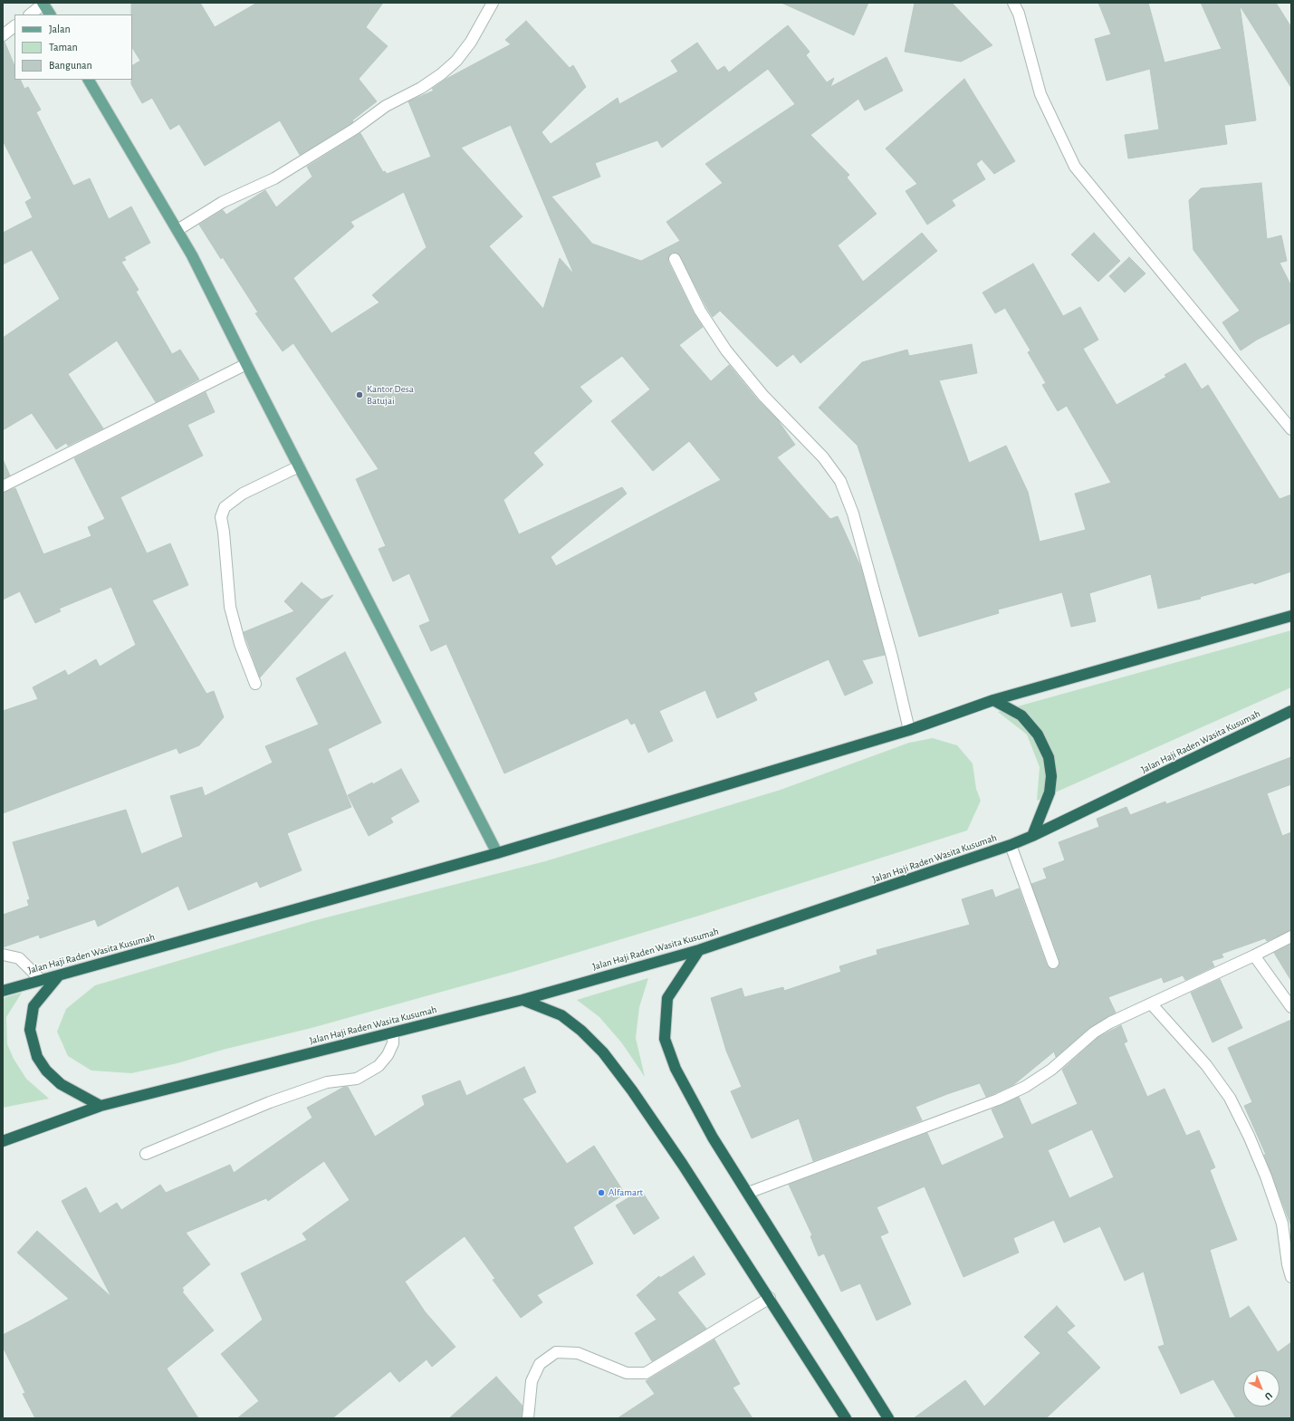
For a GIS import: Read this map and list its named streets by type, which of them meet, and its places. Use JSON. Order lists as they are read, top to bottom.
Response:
{
  "streets": {
    "highway": ["Jalan Haji Raden Wasita Kusumah"]
  },
  "places": ["Kantor Desa Batujai", "Alfamart"],
  "legend": ["Jalan", "Taman", "Bangunan"],
  "north": "bottom right"
}
